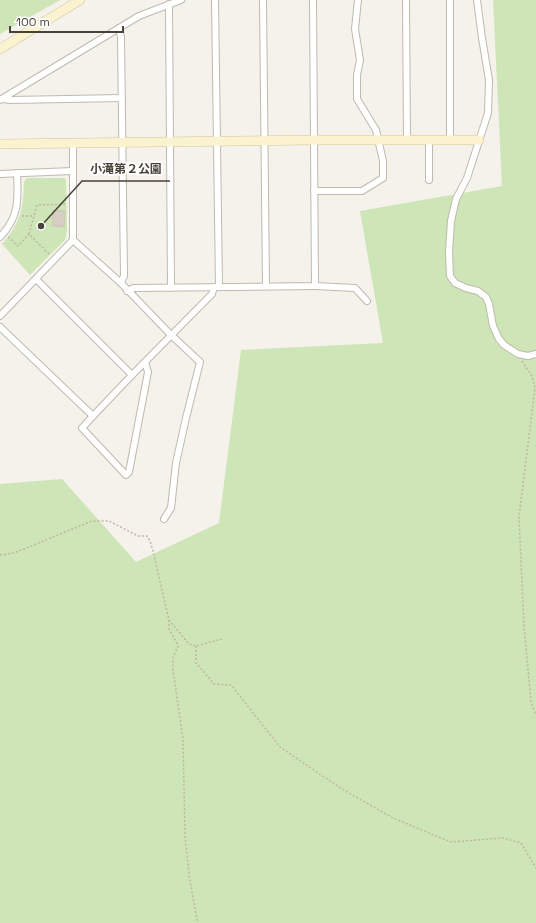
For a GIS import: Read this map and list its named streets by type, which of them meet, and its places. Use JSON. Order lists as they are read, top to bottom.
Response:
{
  "places": ["小滝第２公園"],
  "scale_bar": "100 m"
}
